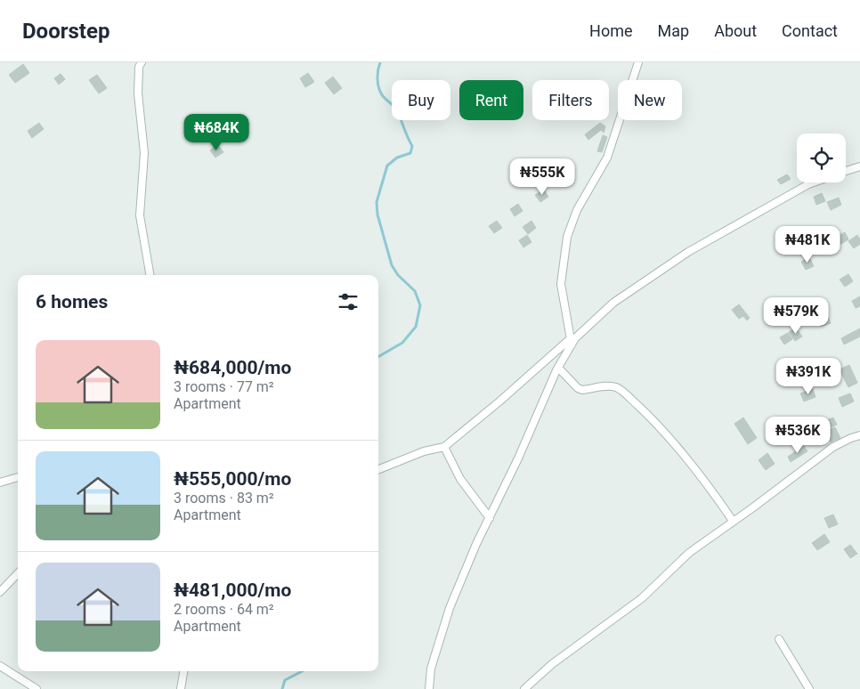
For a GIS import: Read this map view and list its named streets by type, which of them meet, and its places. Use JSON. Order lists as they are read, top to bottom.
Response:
{
  "page": {
    "header": "Doorstep",
    "nav": [
      "Home",
      "Map",
      "About",
      "Contact"
    ],
    "chip": [
      "Buy",
      "Rent",
      "Filters",
      "New"
    ],
    "price": [
      "₦684K",
      "₦555K",
      "₦481K",
      "₦579K",
      "₦391K",
      "₦536K"
    ],
    "heading": "6 homes",
    "list": [
      {
        "name": "₦684,000/mo",
        "note": "3 rooms · 77 m² · Apartment"
      },
      {
        "name": "₦555,000/mo",
        "note": "3 rooms · 83 m² · Apartment"
      },
      {
        "name": "₦481,000/mo",
        "note": "2 rooms · 64 m² · Apartment"
      }
    ]
  }
}
